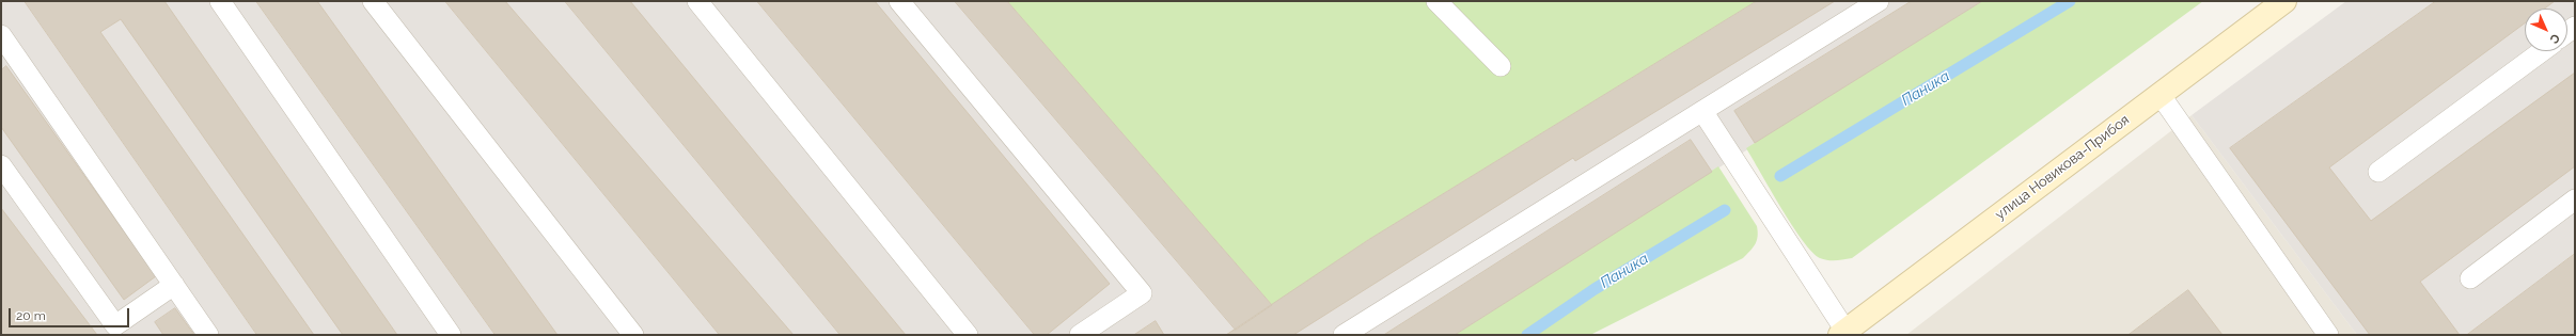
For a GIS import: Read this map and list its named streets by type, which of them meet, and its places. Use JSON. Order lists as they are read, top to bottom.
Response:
{
  "streets": {
    "street": ["улица Новикова-Прибоя"]
  },
  "water": ["Паника"],
  "scale_bar": "20 m",
  "north": "bottom right"
}
